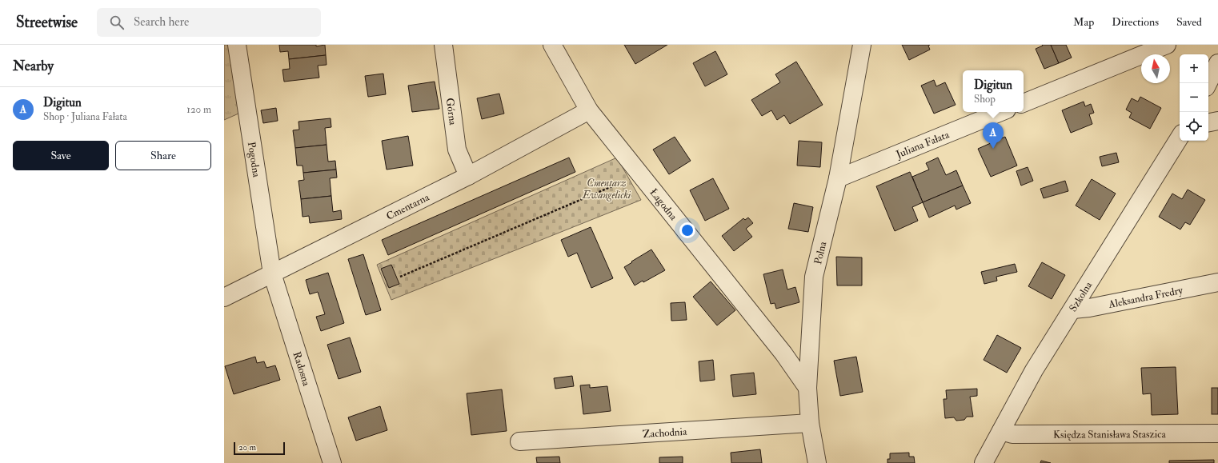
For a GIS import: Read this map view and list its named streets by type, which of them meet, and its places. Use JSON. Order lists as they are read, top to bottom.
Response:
{
  "streets": {
    "street": [
      "Górna",
      "Juliana Fałata",
      "Pogodna",
      "Łagodna",
      "Cmentarna",
      "Polna",
      "Szkolna",
      "Aleksandra Fredry",
      "Radosna",
      "Zachodnia",
      "Księdza Stanisława Staszica"
    ]
  },
  "crossings": [
    ["Górna", "Cmentarna"],
    ["Juliana Fałata", "Polna"],
    ["Pogodna", "Cmentarna"],
    ["Pogodna", "Radosna"],
    ["Łagodna", "Cmentarna"],
    ["Łagodna", "Polna"],
    ["Cmentarna", "Radosna"],
    ["Polna", "Zachodnia"],
    ["Szkolna", "Aleksandra Fredry"],
    ["Szkolna", "Księdza Stanisława Staszica"]
  ],
  "parks": ["Cmentarz Ewangelicki"],
  "scale_bar": "20 m",
  "north": "top",
  "page": {
    "header": "Streetwise",
    "search": "Search here",
    "nav": ["Map", "Directions", "Saved"],
    "heading": "Nearby",
    "map_buttons": ["+", "−"],
    "popup": ["Digitun", "Shop"],
    "list": [
      {
        "mark": "A",
        "name": "Digitun",
        "note": "Shop · Juliana Fałata",
        "value": "120 m"
      }
    ],
    "pins": "A",
    "buttons": ["Save", "Share"],
    "scale": "20 m"
  }
}
